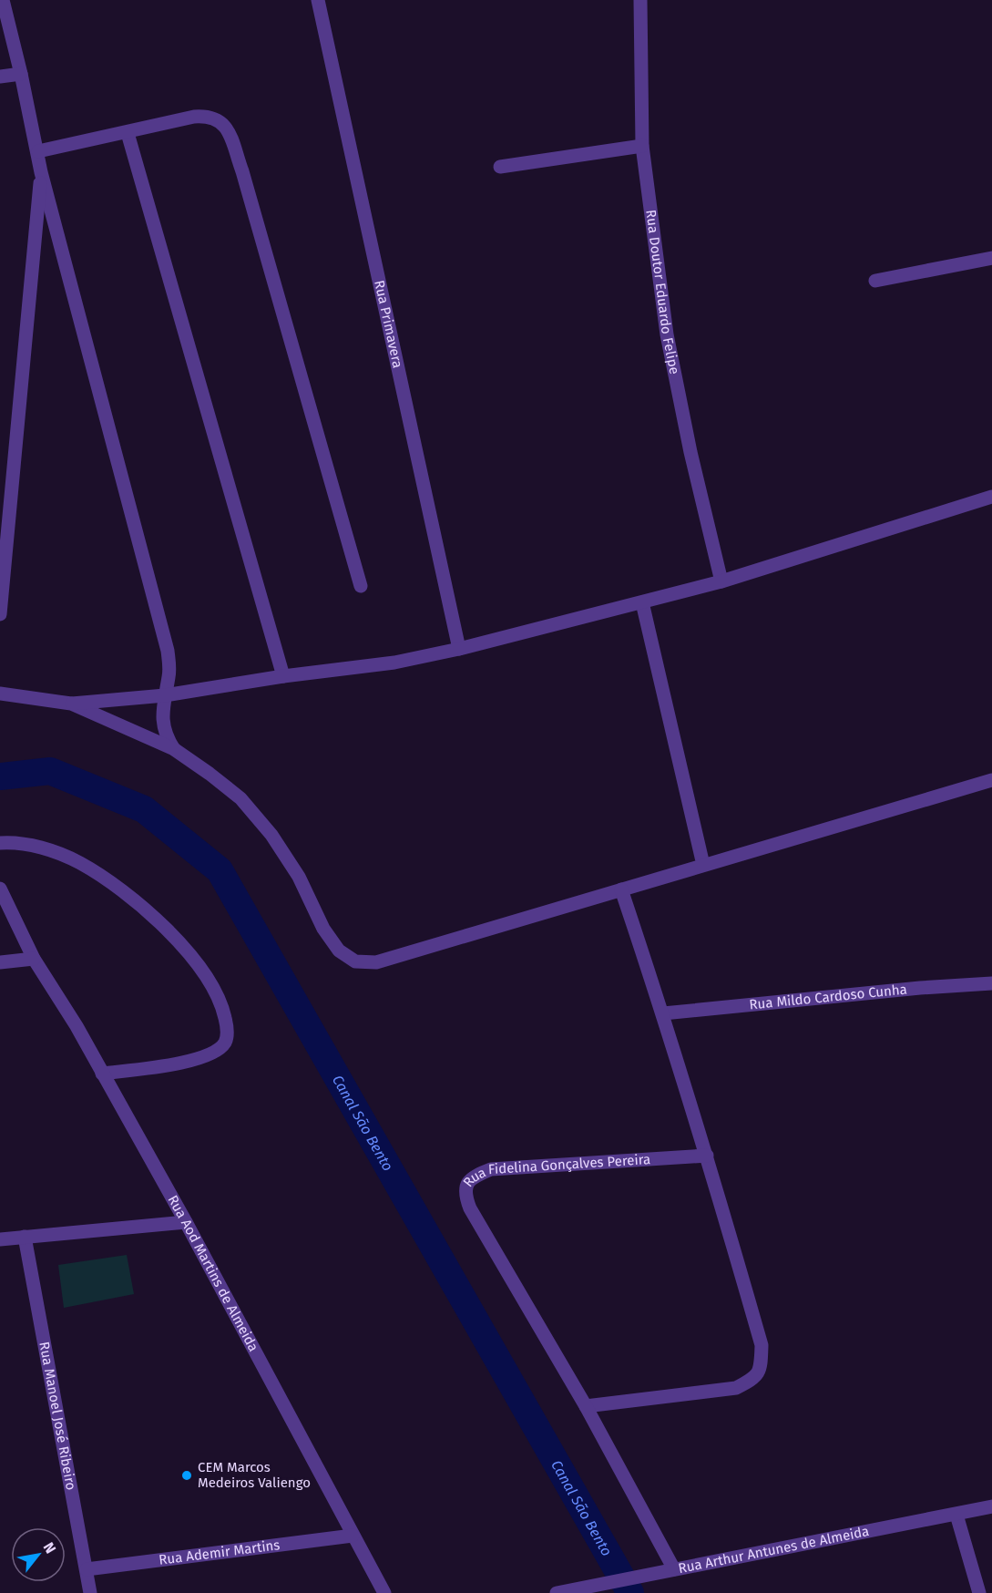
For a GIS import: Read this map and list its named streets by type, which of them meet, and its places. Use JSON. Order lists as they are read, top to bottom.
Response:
{
  "streets": {
    "street": [
      "Rua Doutor Eduardo Felipe",
      "Rua Primavera",
      "Rua Mildo Cardoso Cunha",
      "Rua Fidelina Gonçalves Pereira",
      "Rua Aod Martins de Almeida",
      "Rua Manoel José Ribeiro",
      "Rua Arthur Antunes de Almeida",
      "Rua Ademir Martins"
    ]
  },
  "crossings": [
    ["Rua Fidelina Gonçalves Pereira", "Rua Arthur Antunes de Almeida"],
    ["Rua Aod Martins de Almeida", "Rua Ademir Martins"],
    ["Rua Manoel José Ribeiro", "Rua Ademir Martins"]
  ],
  "water": ["Canal São Bento"],
  "places": ["CEM Marcos Medeiros Valiengo"],
  "north": "top right"
}
